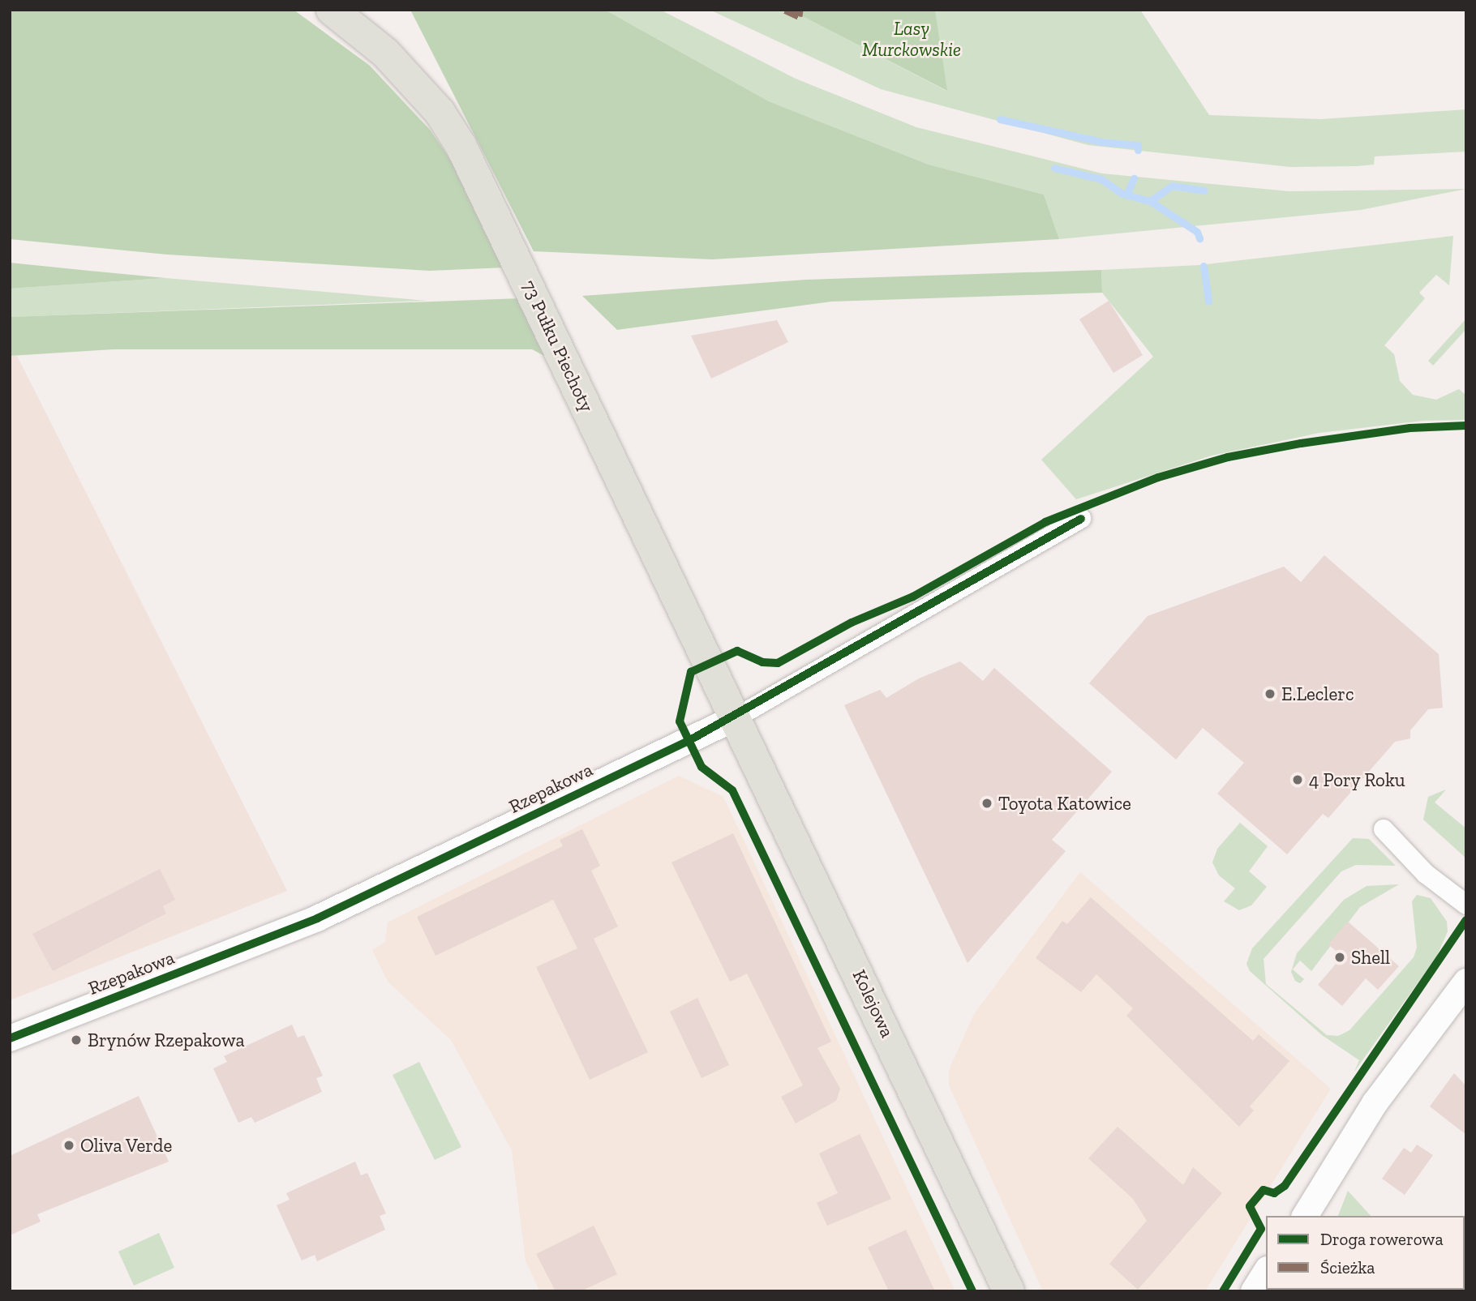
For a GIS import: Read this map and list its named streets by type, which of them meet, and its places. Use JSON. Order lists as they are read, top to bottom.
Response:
{
  "streets": {
    "main road": ["73 Pułku Piechoty", "Kolejowa"],
    "street": ["Rzepakowa"]
  },
  "crossings": [
    ["73 Pułku Piechoty", "Rzepakowa"],
    ["73 Pułku Piechoty", "Kolejowa"],
    ["Rzepakowa", "Kolejowa"]
  ],
  "parks": ["Lasy Murckowskie"],
  "places": [
    "E.Leclerc",
    "4 Pory Roku",
    "Toyota Katowice",
    "Shell",
    "Brynów Rzepakowa",
    "Oliva Verde"
  ],
  "legend": ["Droga rowerowa", "Ścieżka"]
}
